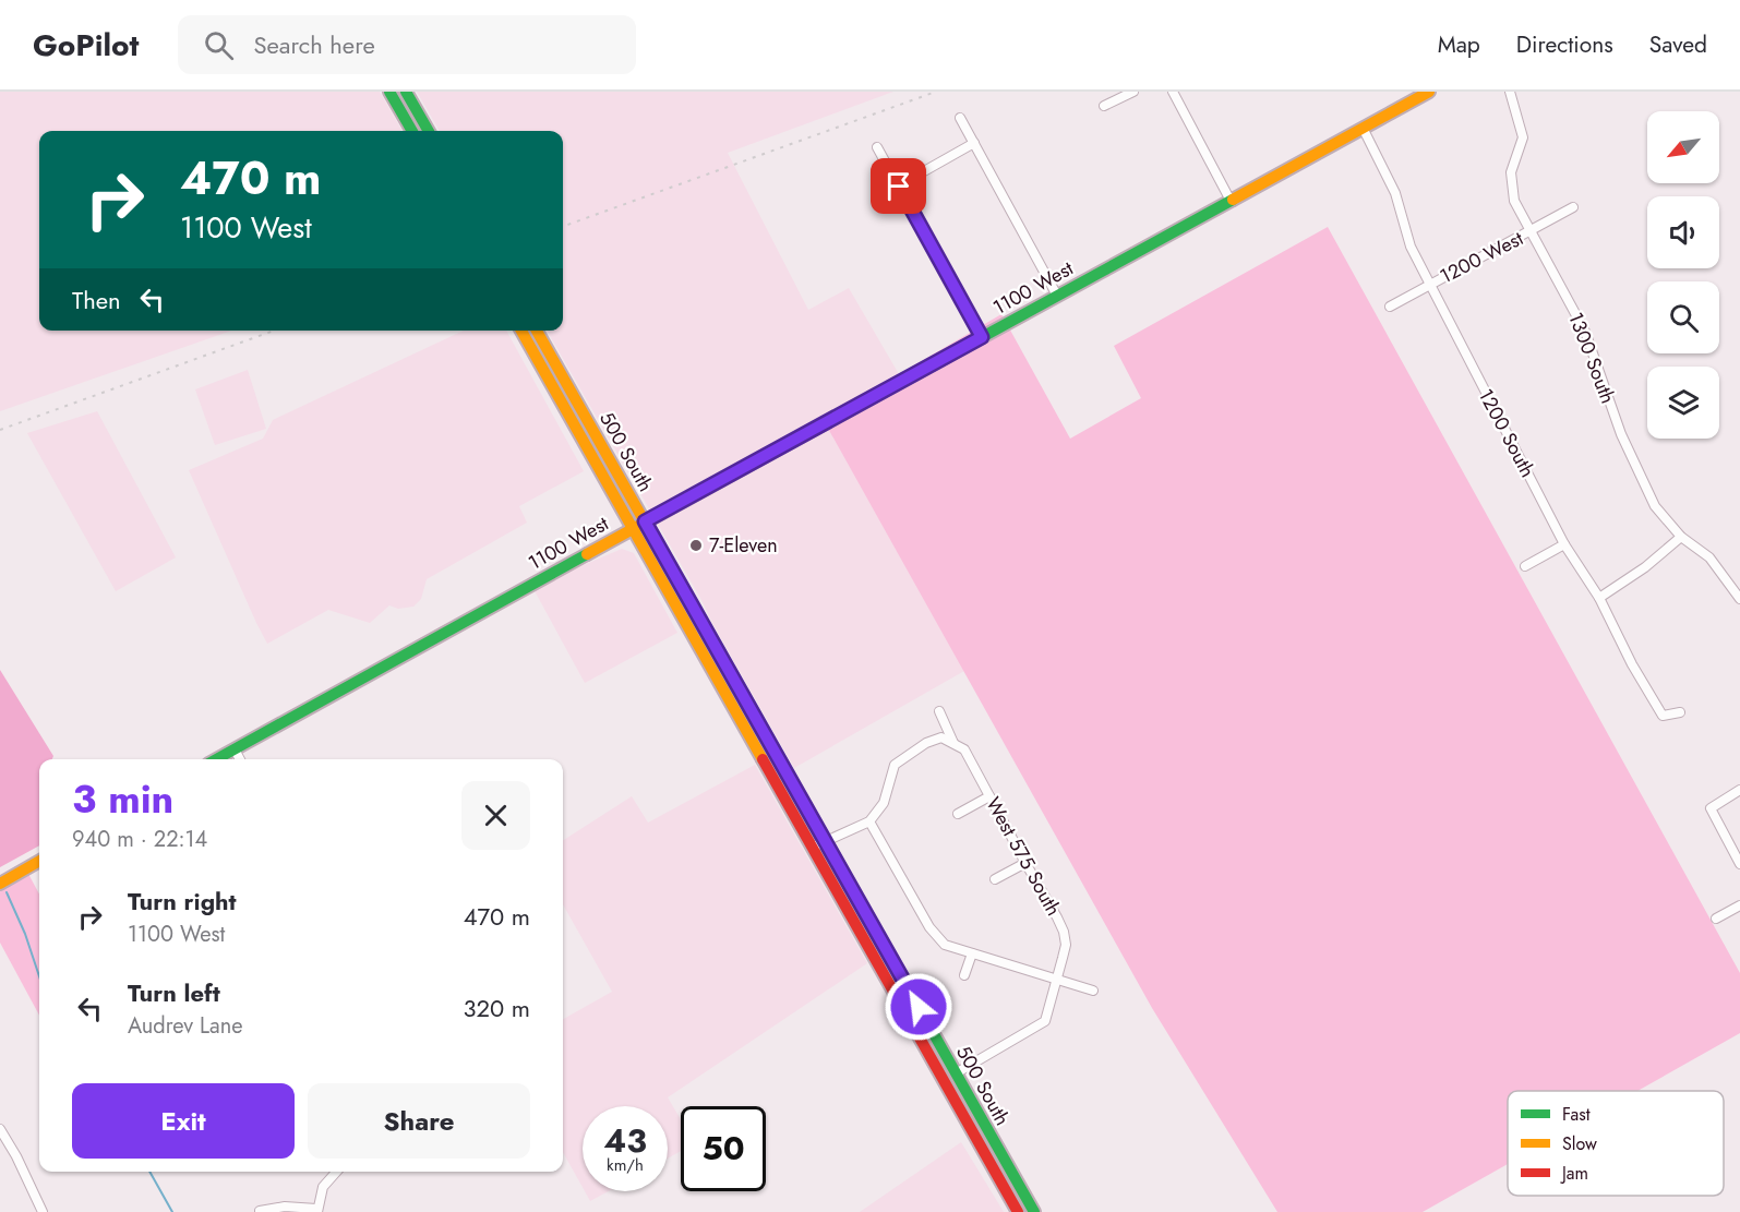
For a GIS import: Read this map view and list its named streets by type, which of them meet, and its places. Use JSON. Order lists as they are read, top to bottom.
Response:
{
  "streets": {
    "main road": ["1100 West", "500 South"],
    "street": [
      "1200 West",
      "1300 South",
      "1200 South",
      "West 575 South"
    ]
  },
  "crossings": [
    ["1200 West", "1300 South"],
    ["1200 West", "1200 South"],
    ["1100 West", "1200 South"],
    ["1100 West", "500 South"],
    ["500 South", "West 575 South"]
  ],
  "places": ["7-Eleven"],
  "legend": ["Fast", "Slow", "Jam"],
  "north": "bottom left",
  "page": {
    "header": "GoPilot",
    "search": "Search here",
    "nav": ["Map", "Directions", "Saved"],
    "turn": ["470 m", "1100 West"],
    "then": "Then",
    "heading": ["3 min", "940 m · 22:14"],
    "list": [
      {
        "name": "Turn right",
        "note": "1100 West",
        "value": "470 m"
      },
      {
        "name": "Turn left",
        "note": "Audrev Lane",
        "value": "320 m"
      }
    ],
    "buttons": ["Exit", "Share"],
    "speed": "43 km/h",
    "limit": "50"
  }
}
